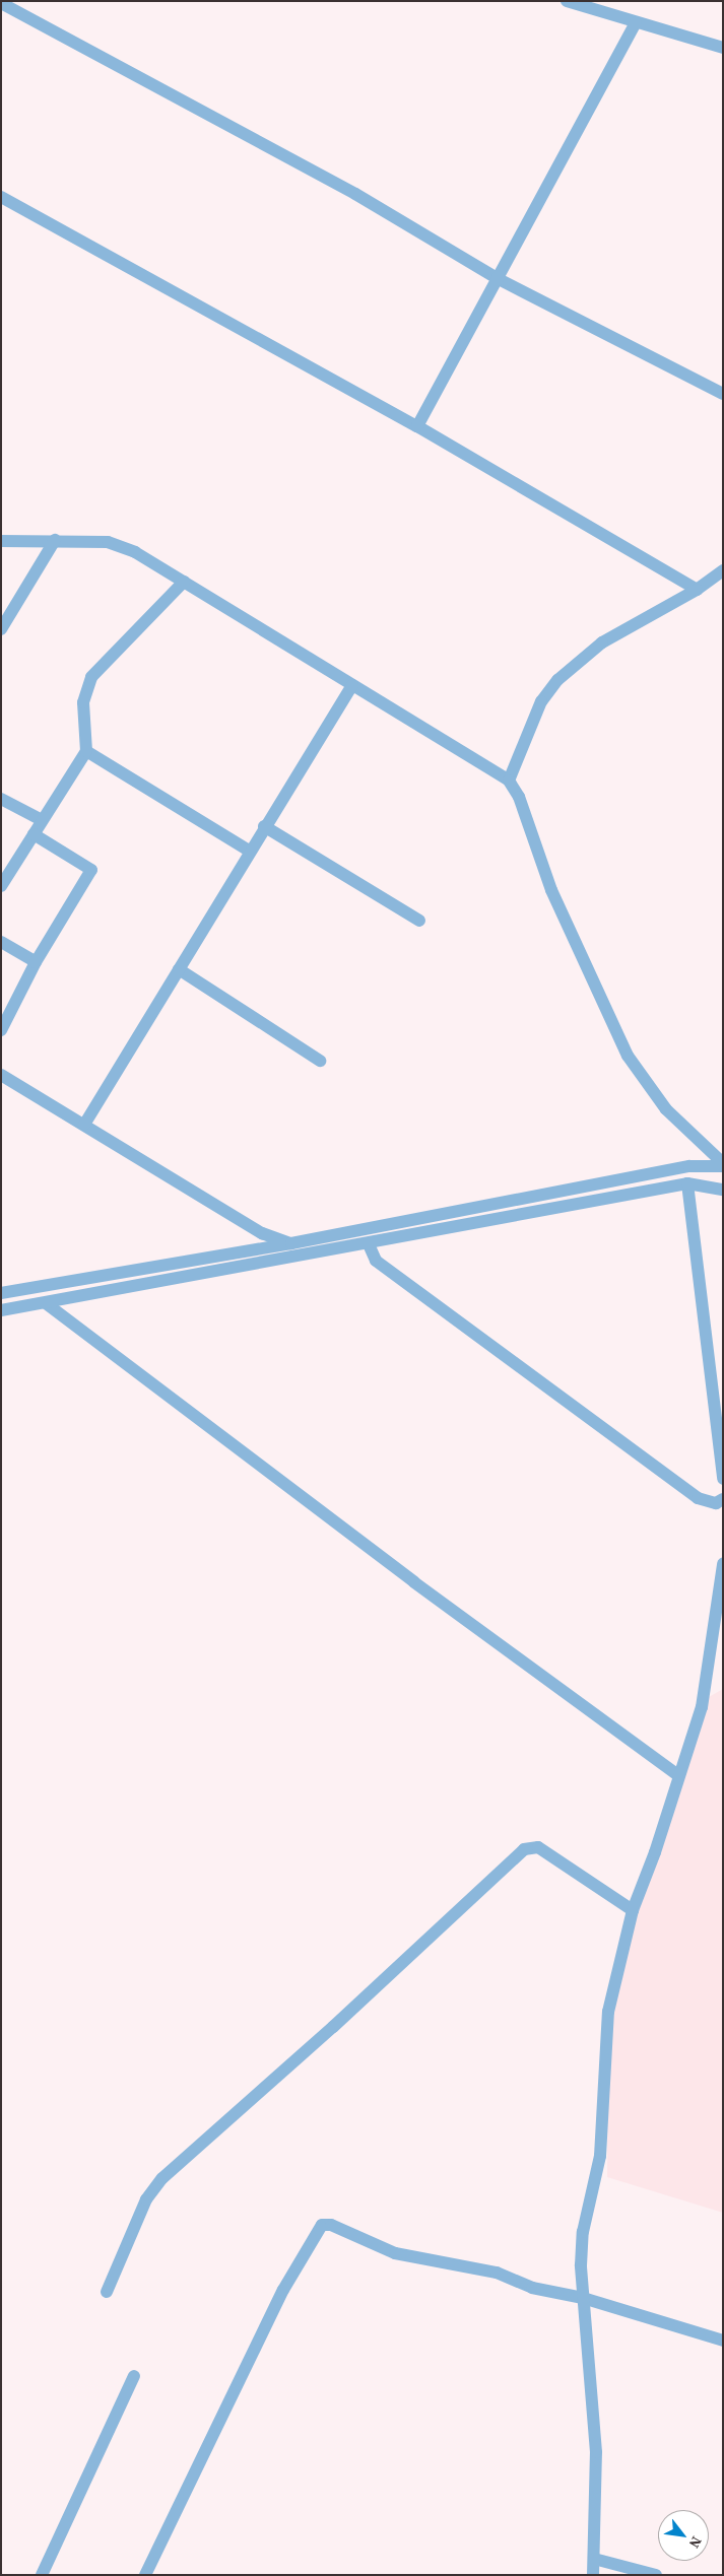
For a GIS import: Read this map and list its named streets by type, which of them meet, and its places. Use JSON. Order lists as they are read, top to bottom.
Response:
{
  "north": "bottom right"
}
